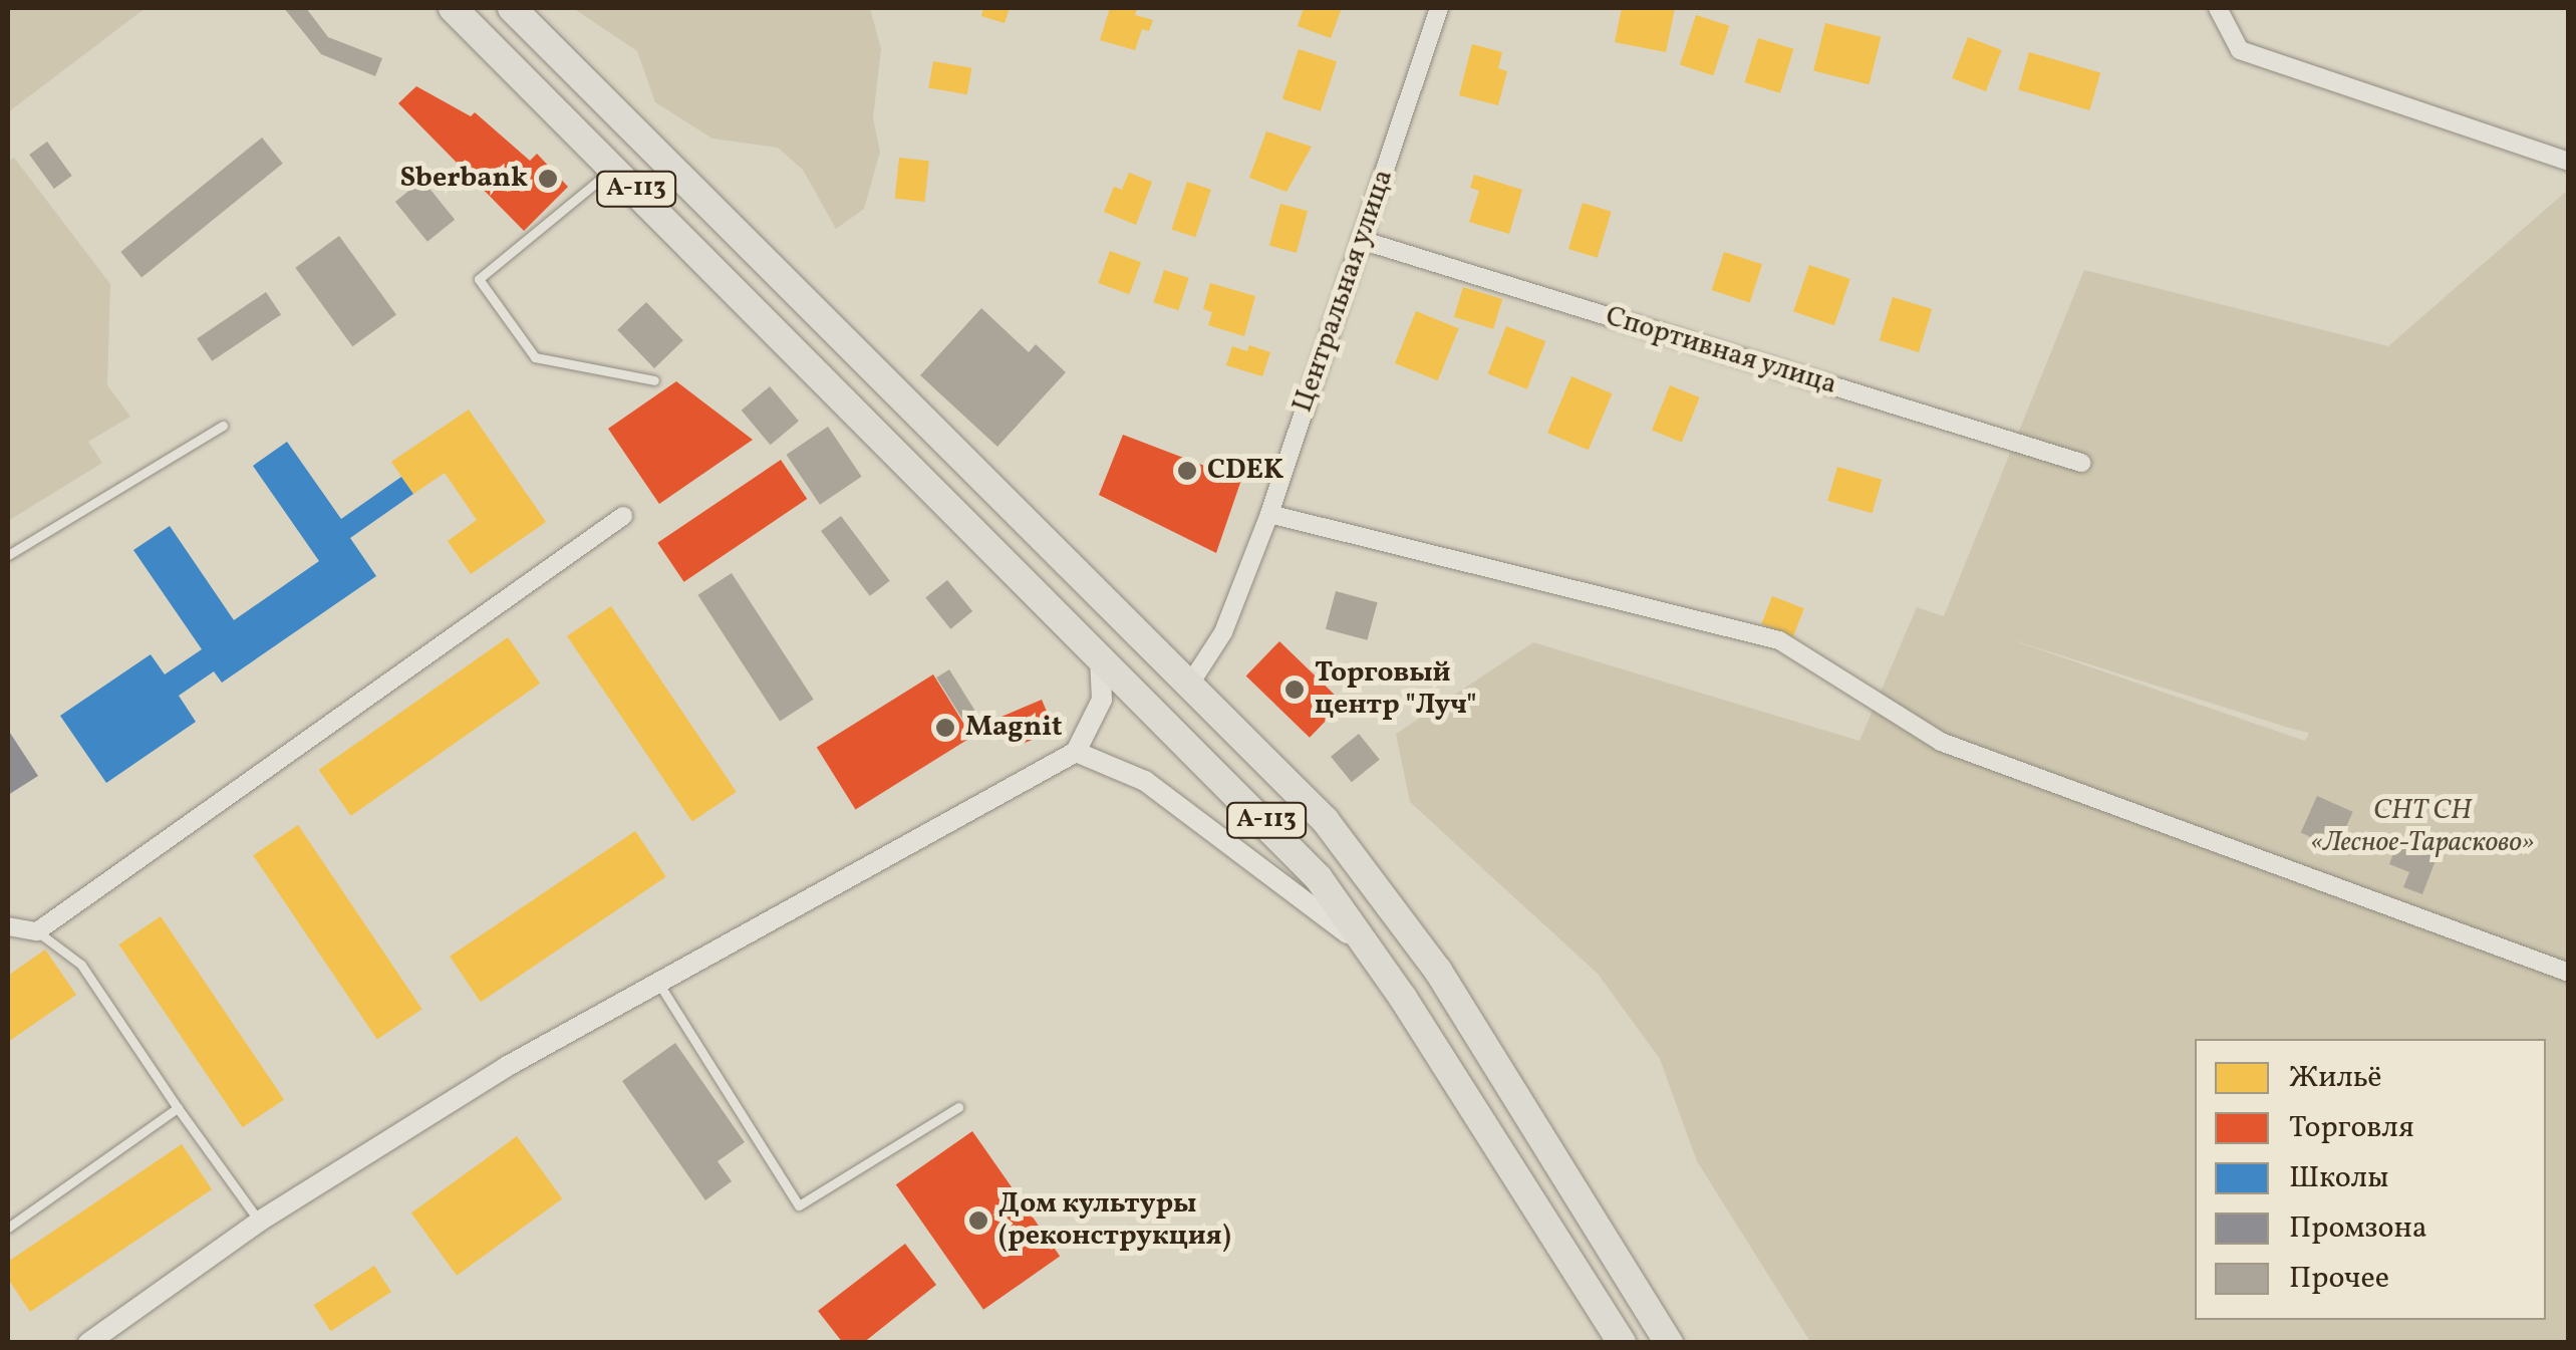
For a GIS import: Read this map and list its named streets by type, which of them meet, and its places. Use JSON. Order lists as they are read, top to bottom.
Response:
{
  "streets": {
    "highway": ["А-113"],
    "street": ["Центральная улица", "Спортивная улица"]
  },
  "crossings": [
    ["А-113", "Центральная улица"],
    ["Центральная улица", "Спортивная улица"]
  ],
  "parks": ["СНТ СН «Лесное-Тарасково»"],
  "places": [
    "Sberbank",
    "CDEK",
    "Торговый центр \"Луч\"",
    "Magnit",
    "Дом культуры (реконструкция)"
  ],
  "legend": [
    "Жильё",
    "Торговля",
    "Школы",
    "Промзона",
    "Прочее"
  ]
}
